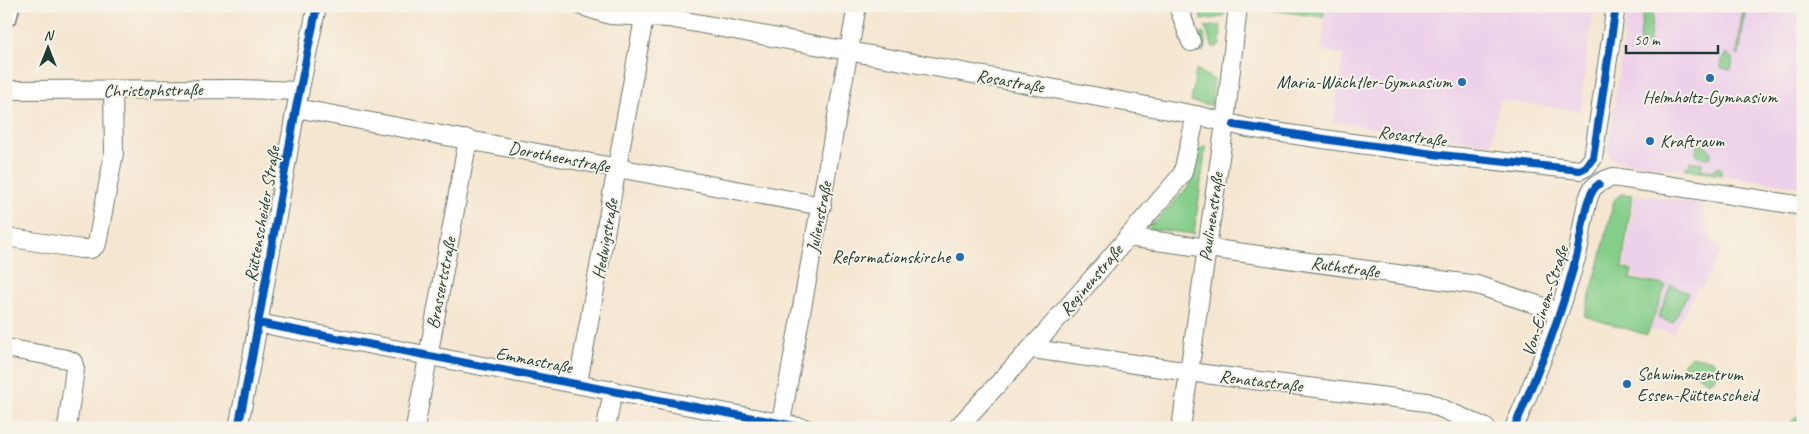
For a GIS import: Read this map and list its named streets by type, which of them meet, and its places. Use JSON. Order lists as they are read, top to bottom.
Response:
{
  "streets": {
    "street": [
      "Rosastraße",
      "Christophstraße",
      "Dorotheenstraße",
      "Rüttenscheider Straße",
      "Julienstraße",
      "Paulinenstraße",
      "Hedwigstraße",
      "Ruthstraße",
      "Reginenstraße",
      "Brassertstraße",
      "Von-Einem-Straße",
      "Emmastraße",
      "Renatastraße"
    ]
  },
  "crossings": [
    ["Rosastraße", "Julienstraße"],
    ["Rosastraße", "Paulinenstraße"],
    ["Rosastraße", "Hedwigstraße"],
    ["Rosastraße", "Reginenstraße"],
    ["Christophstraße", "Dorotheenstraße"],
    ["Christophstraße", "Rüttenscheider Straße"],
    ["Dorotheenstraße", "Rüttenscheider Straße"],
    ["Dorotheenstraße", "Julienstraße"],
    ["Dorotheenstraße", "Hedwigstraße"],
    ["Dorotheenstraße", "Brassertstraße"],
    ["Rüttenscheider Straße", "Emmastraße"],
    ["Julienstraße", "Emmastraße"],
    ["Paulinenstraße", "Ruthstraße"],
    ["Paulinenstraße", "Renatastraße"],
    ["Hedwigstraße", "Emmastraße"],
    ["Ruthstraße", "Reginenstraße"],
    ["Ruthstraße", "Von-Einem-Straße"],
    ["Reginenstraße", "Renatastraße"],
    ["Brassertstraße", "Emmastraße"]
  ],
  "places": [
    "Helmholtz-Gymnasium",
    "Maria-Wächtler-Gymnasium",
    "Kraftraum",
    "Reformationskirche",
    "Schwimmzentrum Essen-Rüttenscheid"
  ],
  "scale_bar": "50 m",
  "north": "top"
}
